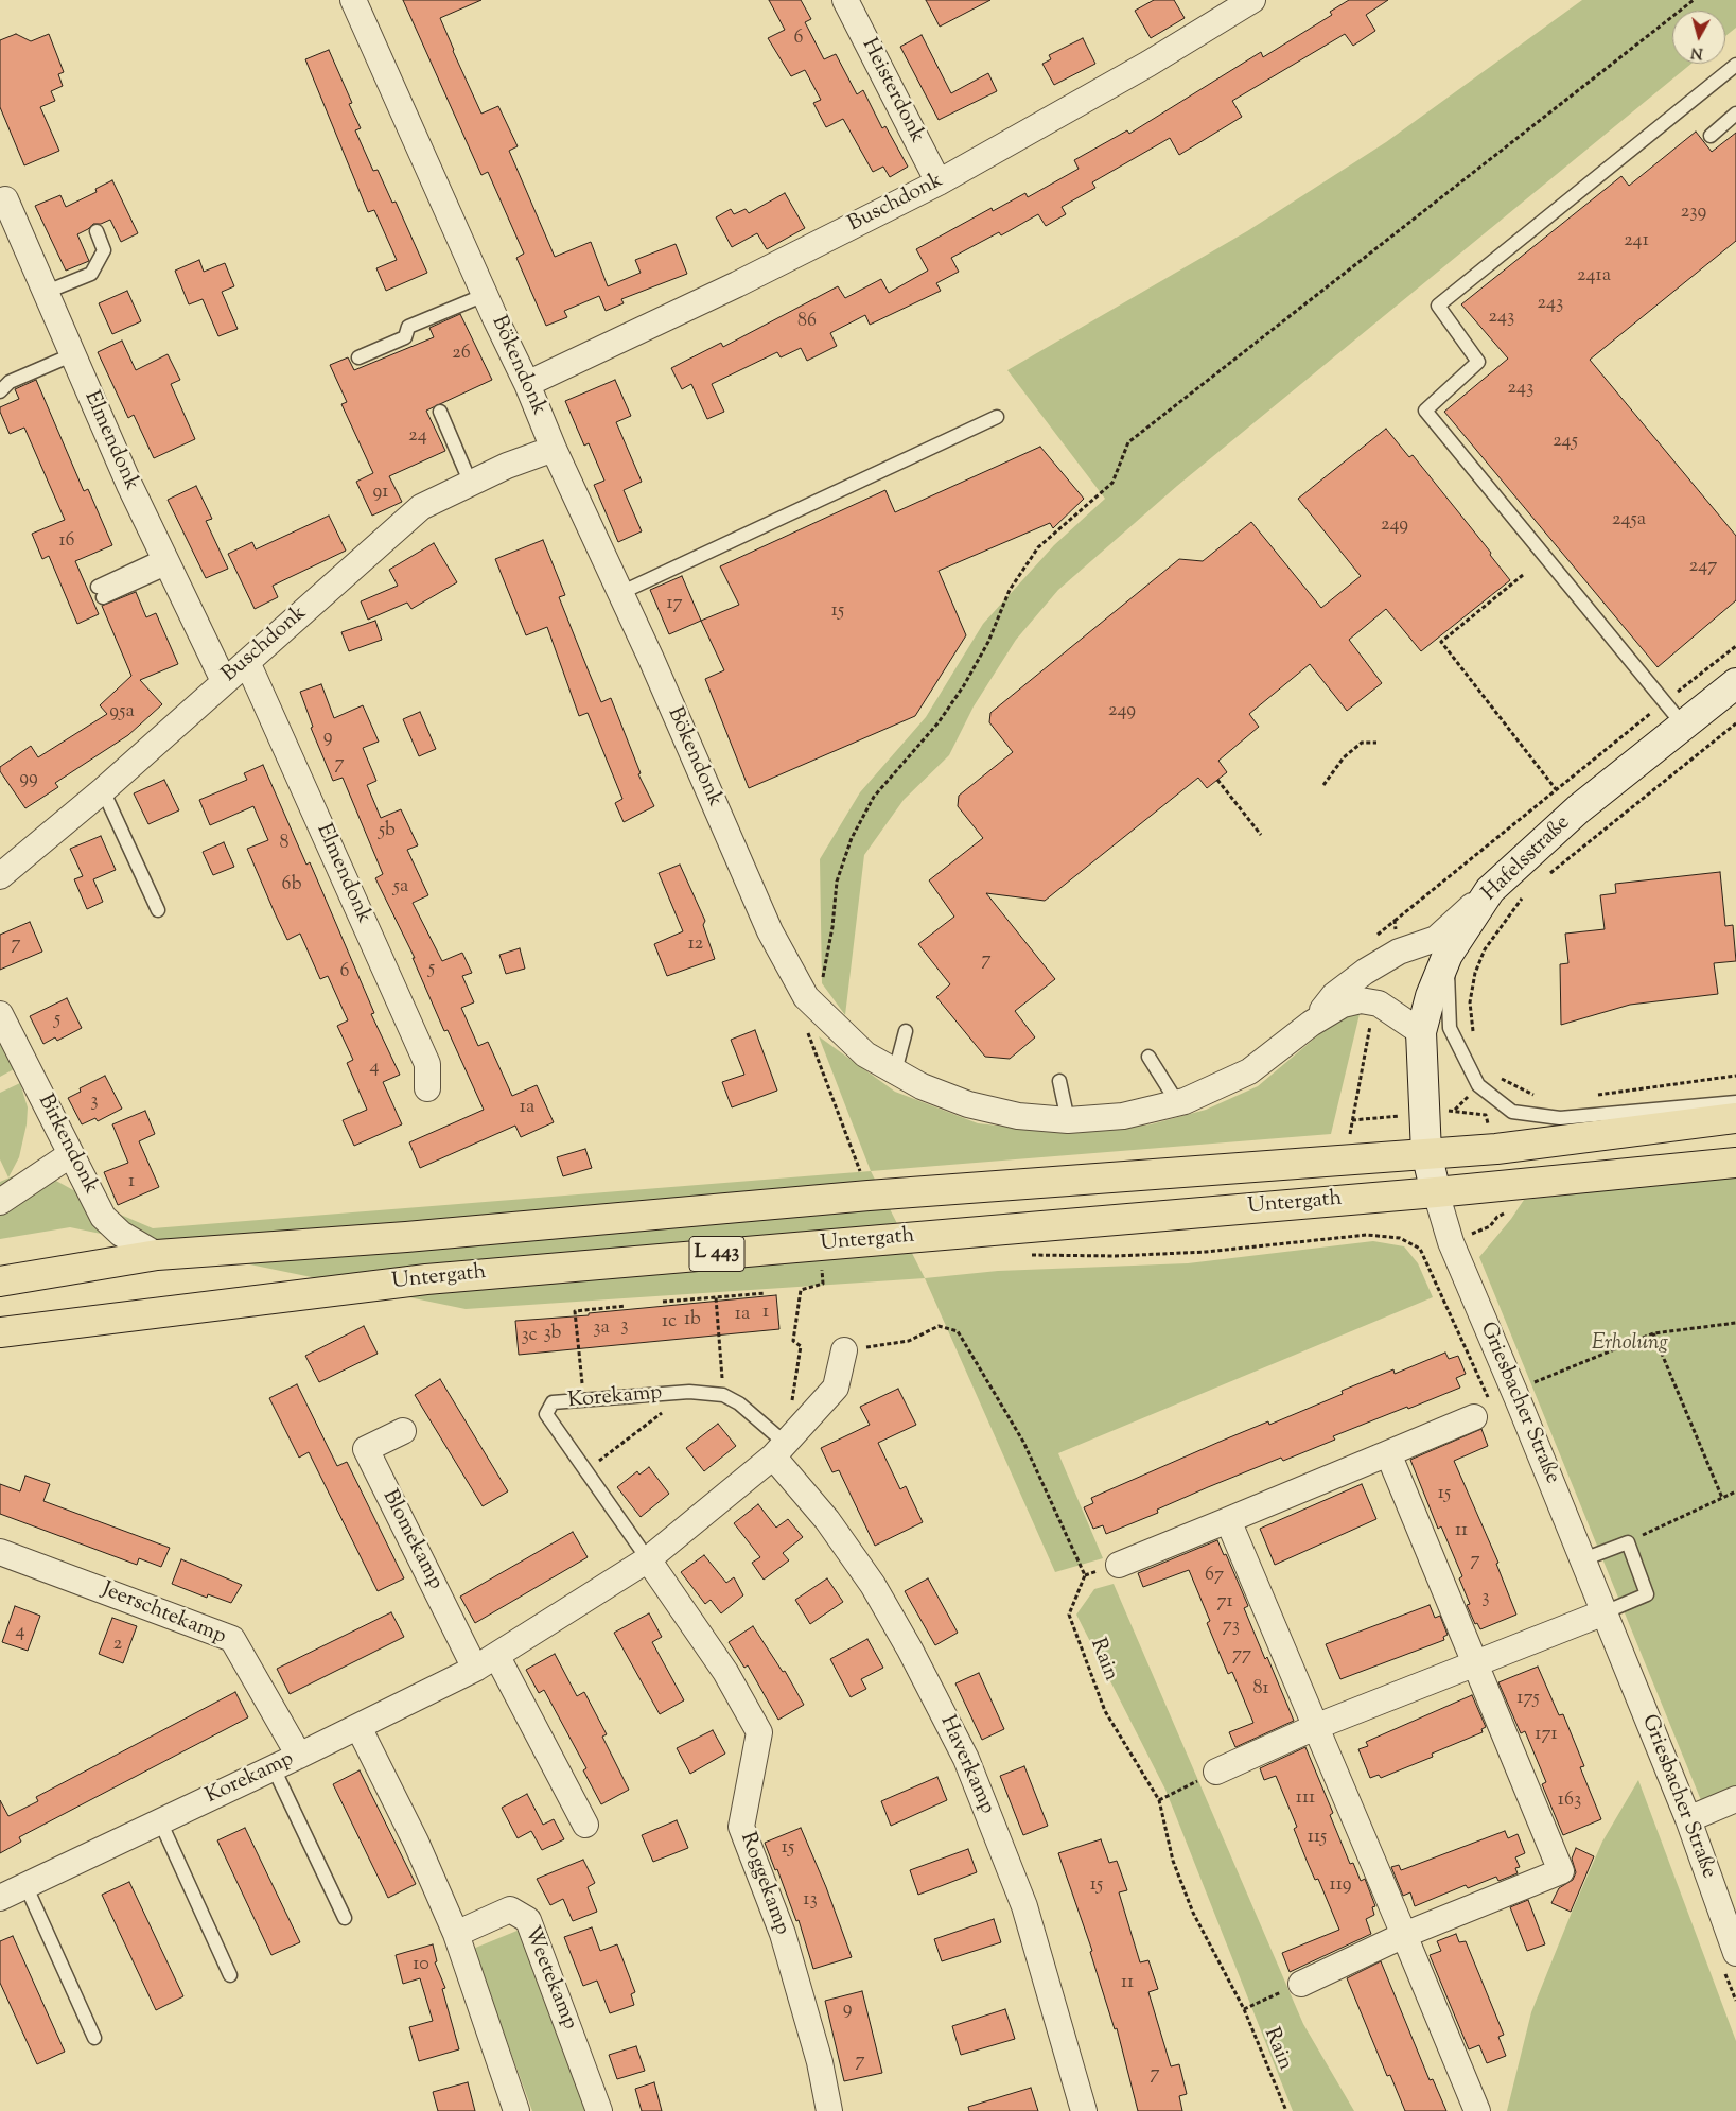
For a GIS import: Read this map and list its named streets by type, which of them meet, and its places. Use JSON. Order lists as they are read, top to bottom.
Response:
{
  "streets": {
    "main road": ["Hafelsstraße", "Untergath", "L 443"],
    "street": [
      "Heisterdonk",
      "Buschdonk",
      "Bökendonk",
      "Elmendonk",
      "Birkendonk",
      "Korekamp",
      "Griesbacher Straße",
      "Blomekamp",
      "Jeerschtekamp",
      "Haverkamp",
      "Roggekamp",
      "Weetekamp"
    ],
    "path": ["Rain"]
  },
  "crossings": [
    ["Heisterdonk", "Buschdonk"],
    ["Buschdonk", "Bökendonk"],
    ["Buschdonk", "Elmendonk"],
    ["Bökendonk", "Hafelsstraße"],
    ["Hafelsstraße", "Untergath"],
    ["Hafelsstraße", "Griesbacher Straße"],
    ["Birkendonk", "Untergath"],
    ["Untergath", "Griesbacher Straße"],
    ["Korekamp", "Blomekamp"],
    ["Korekamp", "Jeerschtekamp"],
    ["Korekamp", "Rain"],
    ["Korekamp", "Haverkamp"],
    ["Korekamp", "Roggekamp"]
  ],
  "parks": ["Erholung"],
  "house_numbers": [
    "6",
    "239",
    "241",
    "241a",
    "243",
    "243",
    "86",
    "26",
    "243",
    "24",
    "245",
    "91",
    "245a",
    "249",
    "16",
    "247",
    "17",
    "15",
    "249",
    "95a",
    "9",
    "7",
    "99",
    "5b",
    "8",
    "6b",
    "5a",
    "7",
    "12",
    "7",
    "5",
    "6",
    "5",
    "4",
    "3",
    "1a",
    "1",
    "1",
    "1a",
    "1b",
    "1c",
    "3",
    "3a",
    "3b",
    "3c",
    "15",
    "11",
    "7",
    "67",
    "3",
    "71",
    "73",
    "4",
    "2",
    "77",
    "81",
    "175",
    "171",
    "111",
    "163",
    "115",
    "15",
    "15",
    "119",
    "13",
    "10",
    "11",
    "9",
    "7",
    "7"
  ],
  "north": "bottom"
}
